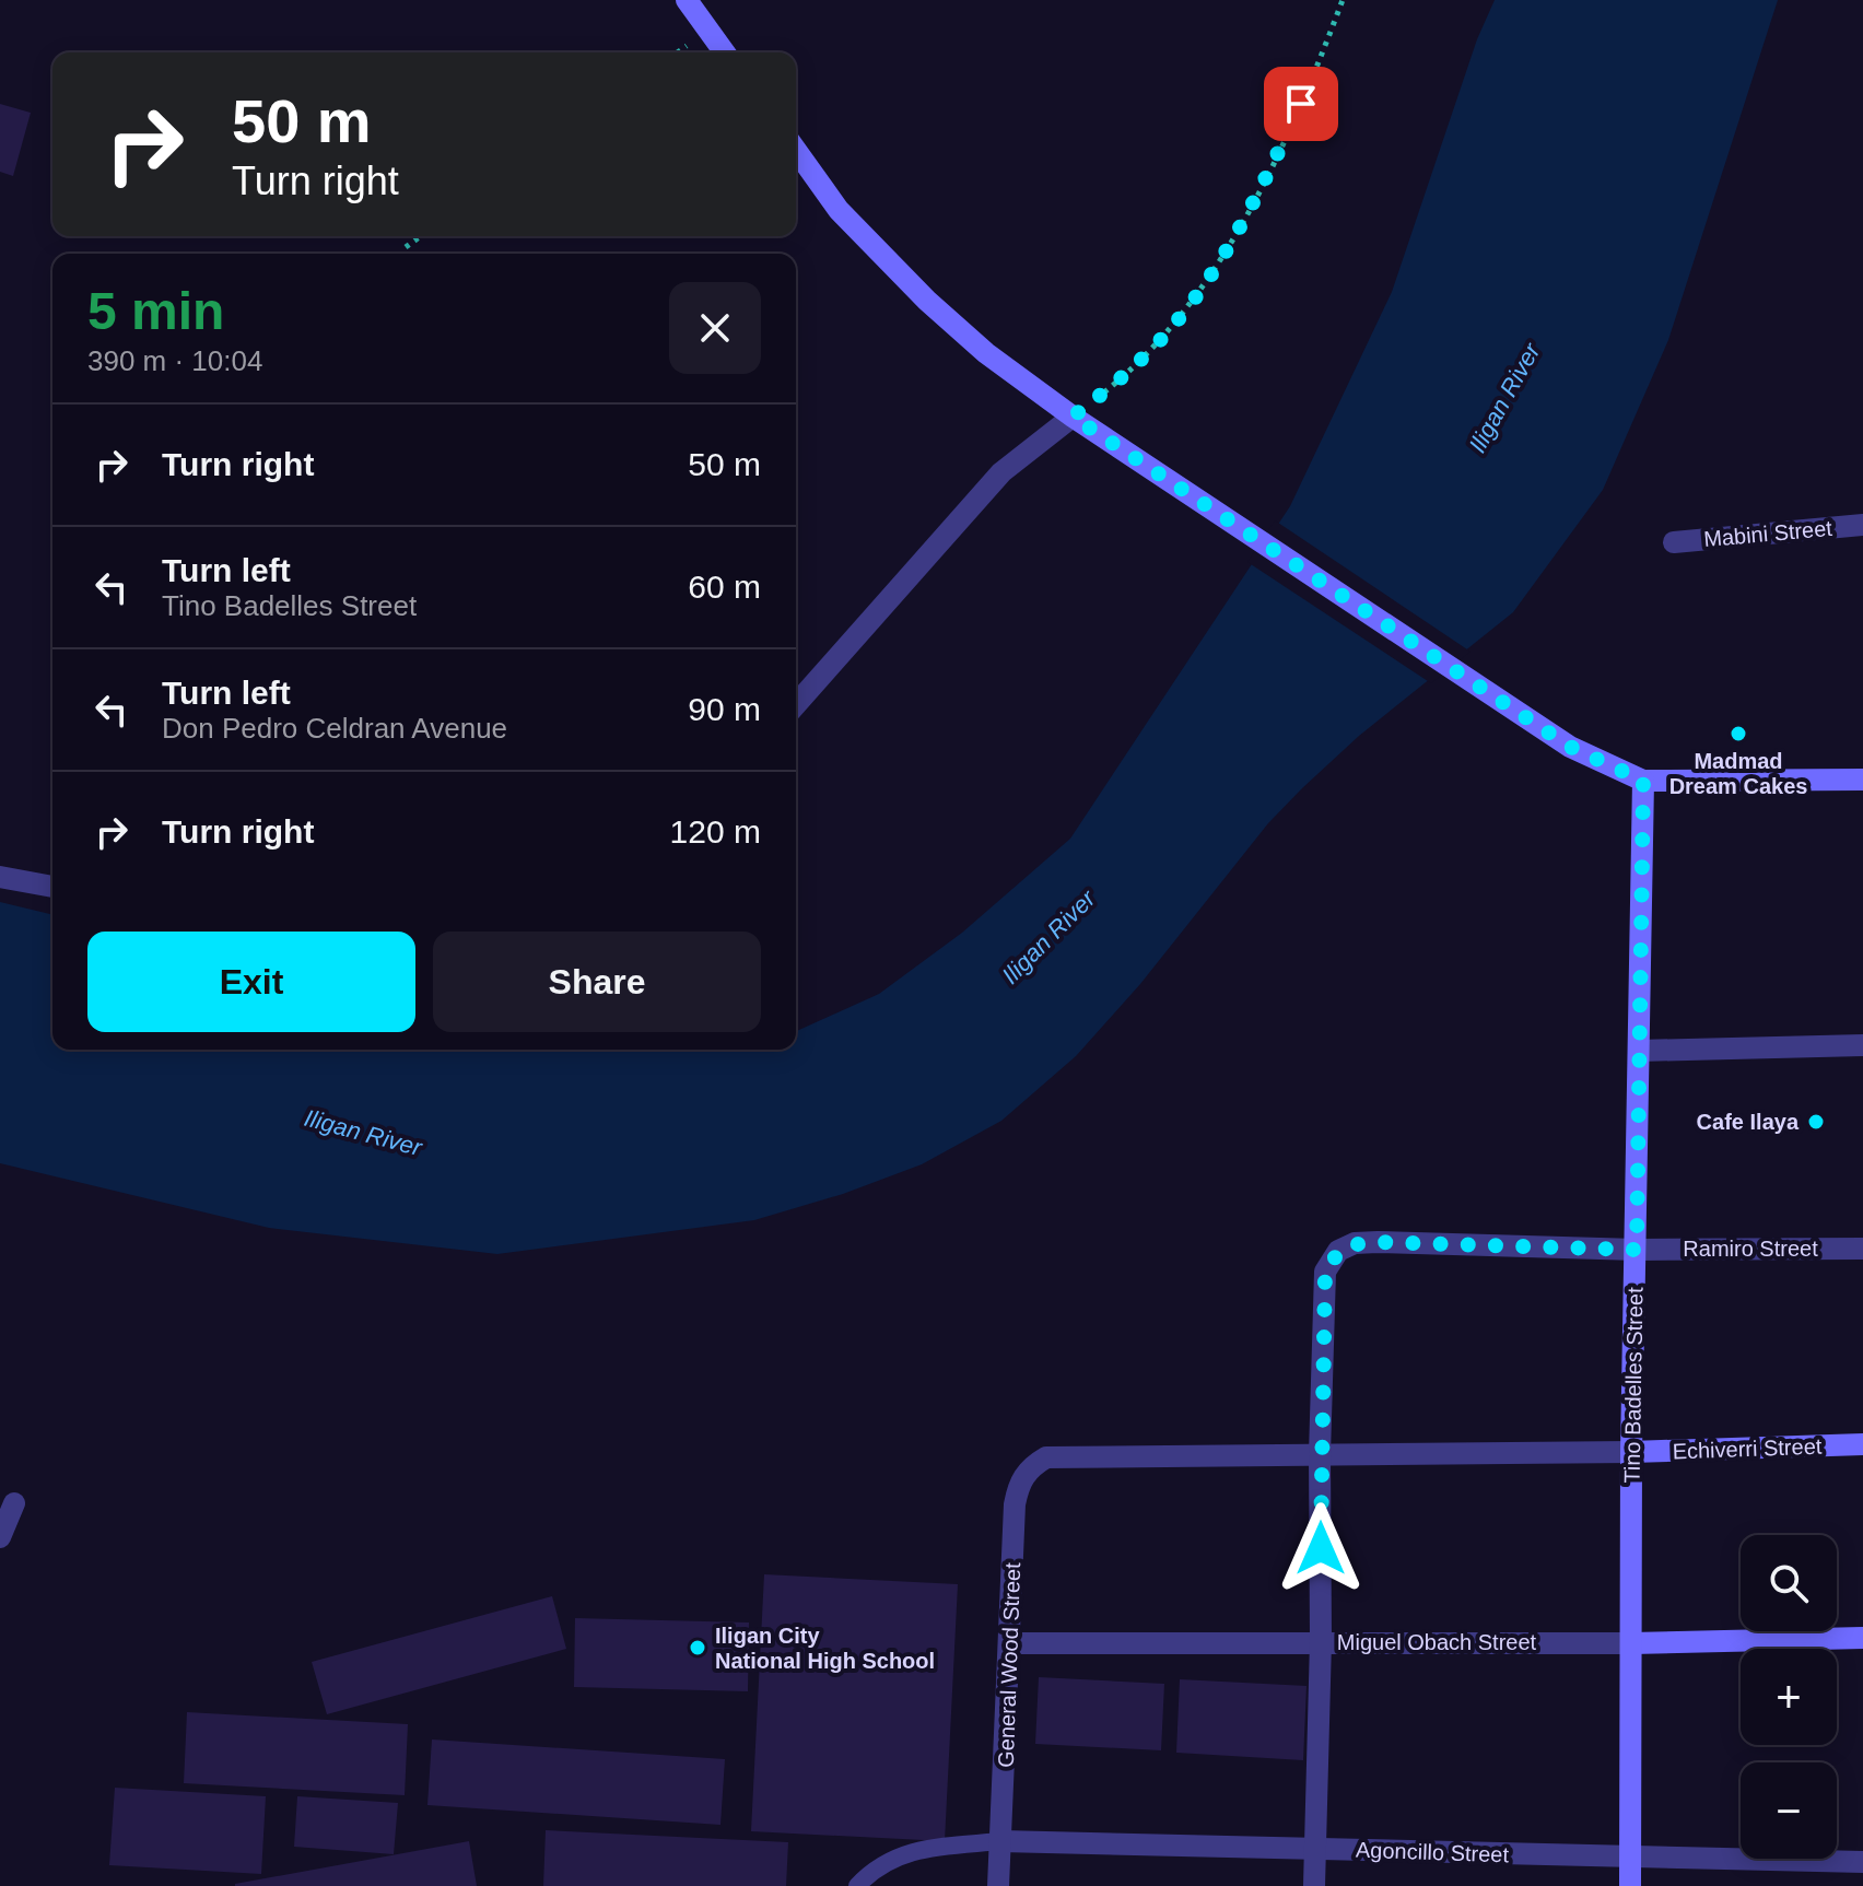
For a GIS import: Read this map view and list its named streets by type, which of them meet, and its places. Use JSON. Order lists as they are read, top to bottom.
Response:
{
  "streets": {
    "street": [
      "Mabini Street",
      "Ramiro Street",
      "Tino Badelles Street",
      "Echiverri Street",
      "Miguel Obach Street",
      "General Wood Street",
      "Agoncillo Street"
    ]
  },
  "crossings": [
    ["Ramiro Street", "Tino Badelles Street"],
    ["Ramiro Street", "Miguel Obach Street"],
    ["Ramiro Street", "General Wood Street"],
    ["Ramiro Street", "Agoncillo Street"],
    ["Tino Badelles Street", "Echiverri Street"],
    ["Tino Badelles Street", "Miguel Obach Street"],
    ["Tino Badelles Street", "Agoncillo Street"],
    ["Miguel Obach Street", "General Wood Street"],
    ["General Wood Street", "Agoncillo Street"]
  ],
  "water": ["Iligan River"],
  "places": ["Madmad Dream Cakes", "Cafe Ilaya", "Iligan City National High School"],
  "page": {
    "turn": ["50 m", "Turn right"],
    "heading": ["5 min", "390 m · 10:04"],
    "list": [
      {
        "name": "Turn right",
        "value": "50 m"
      },
      {
        "name": "Turn left",
        "note": "Tino Badelles Street",
        "value": "60 m"
      },
      {
        "name": "Turn left",
        "note": "Don Pedro Celdran Avenue",
        "value": "90 m"
      },
      {
        "name": "Turn right",
        "value": "120 m"
      }
    ],
    "buttons": ["Exit", "Share"],
    "map_buttons": ["+", "−"]
  }
}
